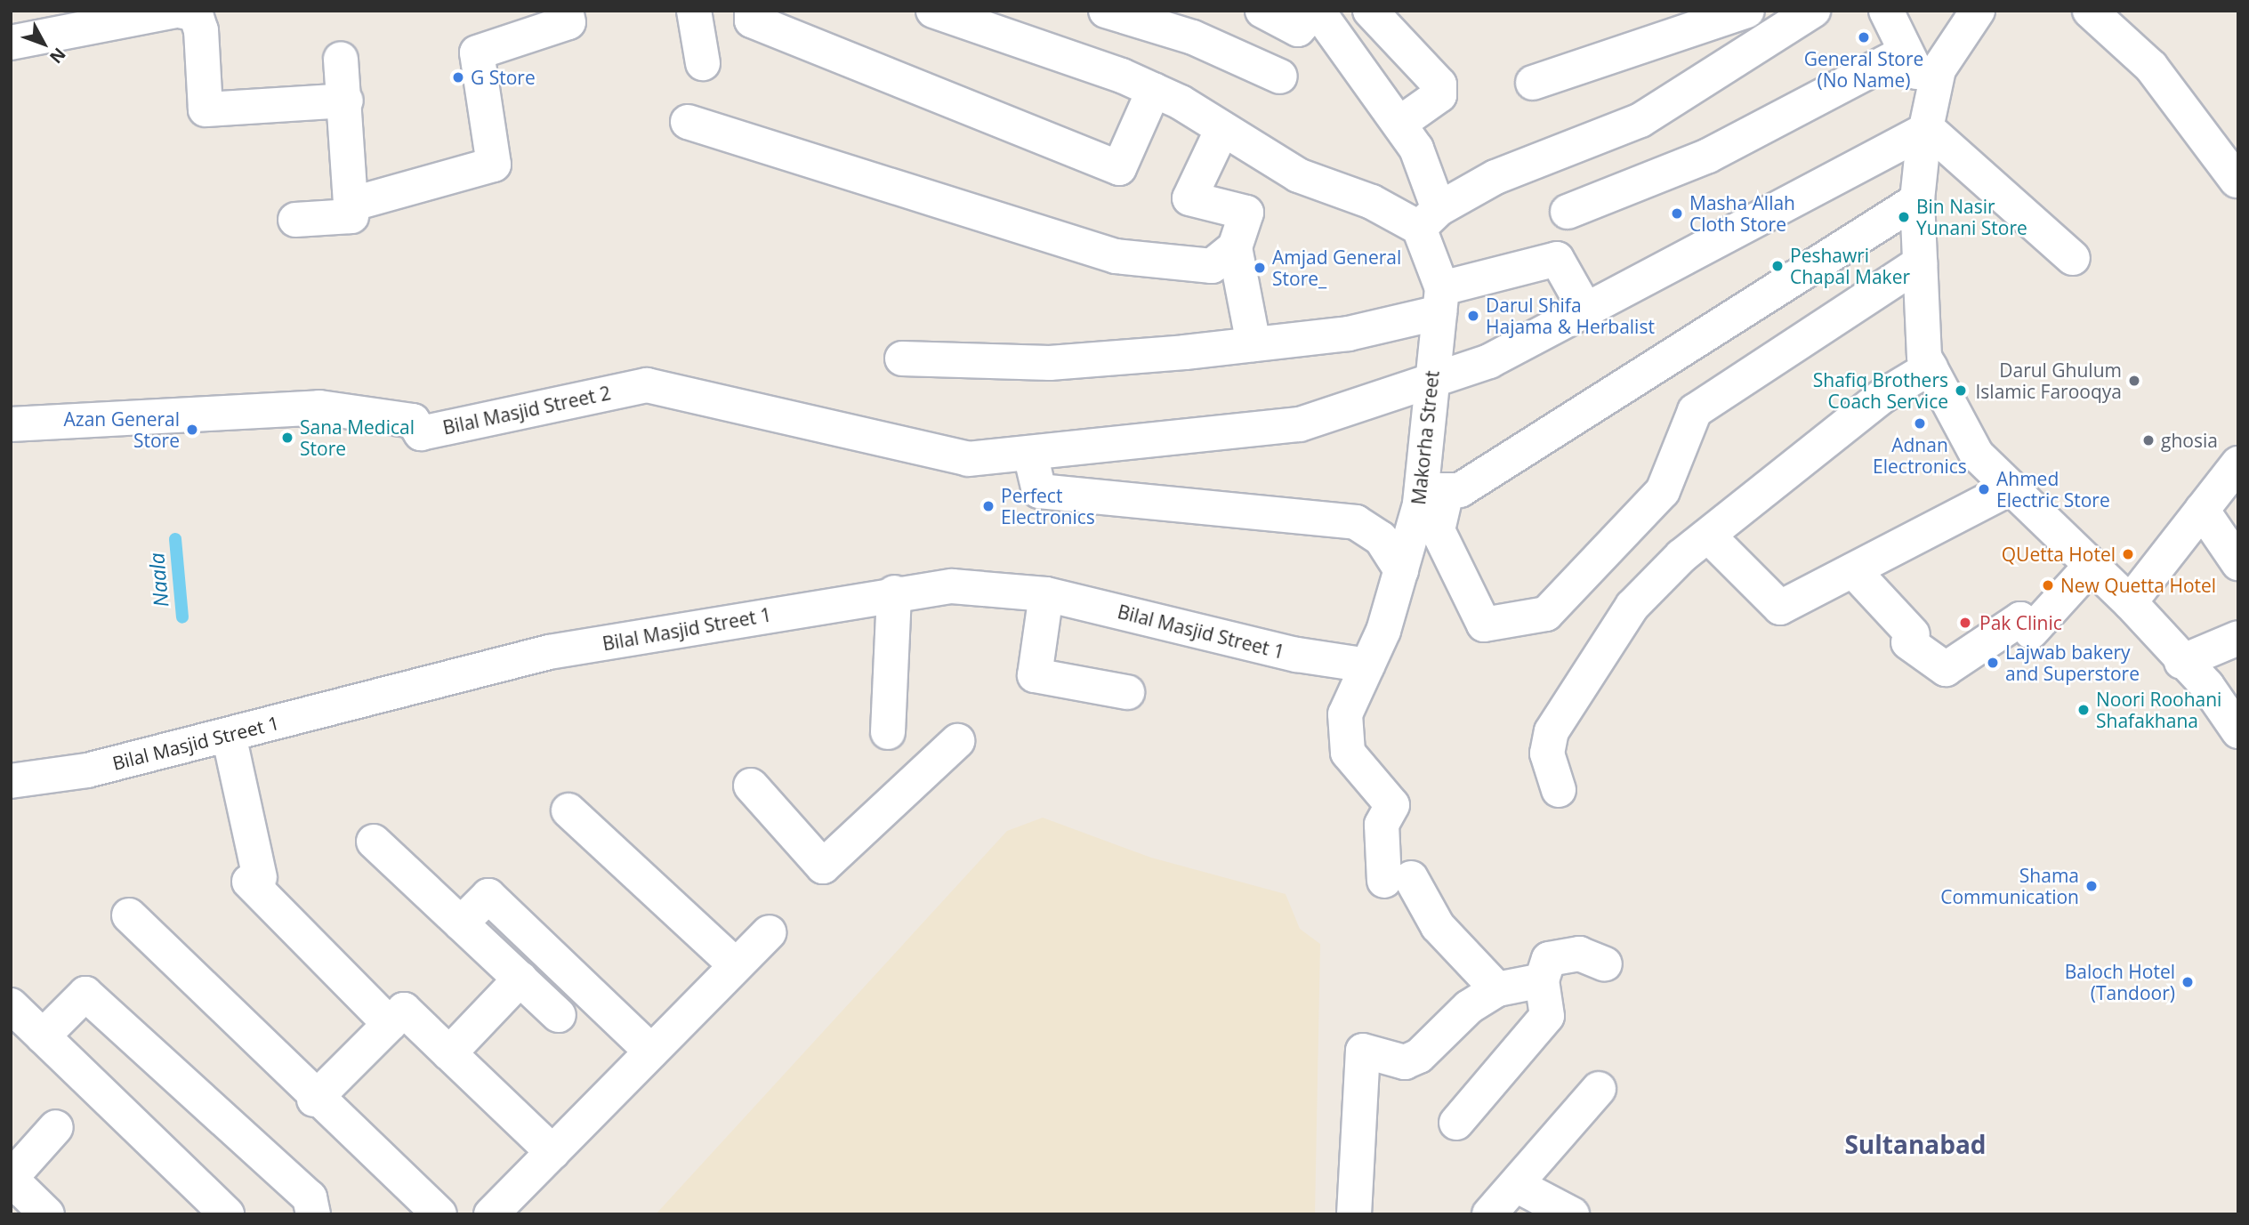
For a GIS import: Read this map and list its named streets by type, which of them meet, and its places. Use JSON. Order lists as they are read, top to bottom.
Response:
{
  "streets": {
    "street": ["Bilal Masjid Street 2", "Makorha Street", "Bilal Masjid Street 1"]
  },
  "crossings": [
    ["Makorha Street", "Bilal Masjid Street 1"]
  ],
  "districts": ["Sultanabad"],
  "water": ["Naala"],
  "places": [
    "General Store (No Name)",
    "G Store",
    "Masha Allah Cloth Store",
    "Bin Nasir Yunani Store",
    "Peshawri Chapal Maker",
    "Amjad General Store_",
    "Darul Shifa Hajama & Herbalist",
    "Darul Ghulum Islamic Farooqya",
    "Shafiq Brothers Coach Service",
    "Adnan Electronics",
    "Azan General Store",
    "Sana Medical Store",
    "ghosia",
    "Ahmed Electric Store",
    "Perfect Electronics",
    "QUetta Hotel",
    "New Quetta Hotel",
    "Pak Clinic",
    "Lajwab bakery and Superstore",
    "Noori Roohani Shafakhana",
    "Shama Communication",
    "Baloch Hotel (Tandoor)"
  ],
  "north": "bottom right"
}
